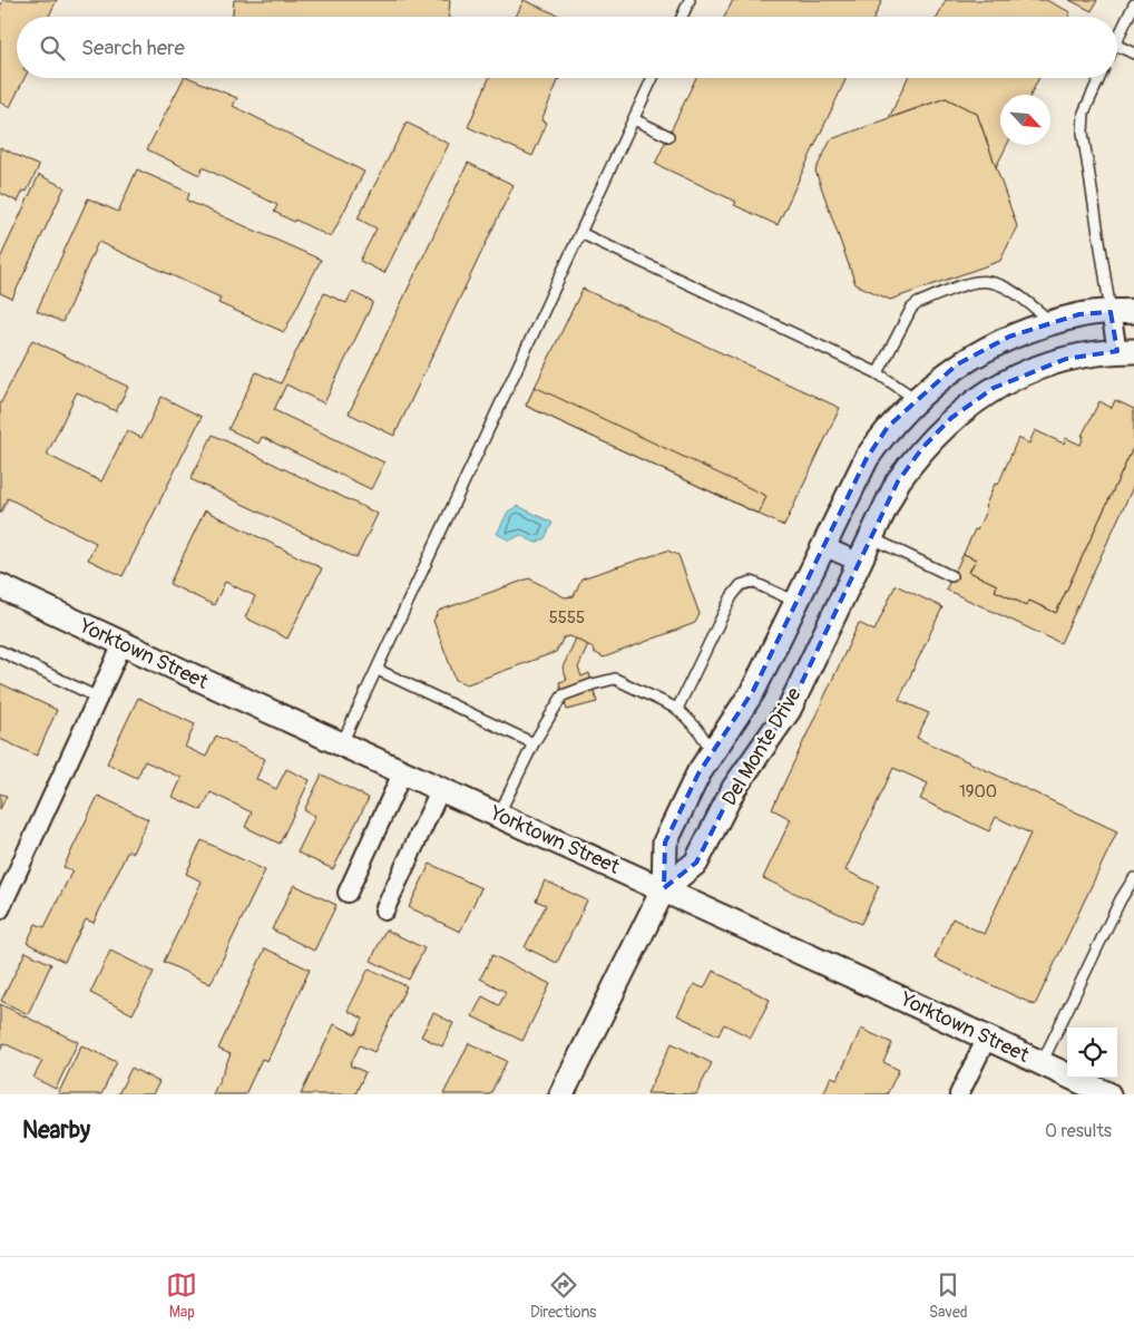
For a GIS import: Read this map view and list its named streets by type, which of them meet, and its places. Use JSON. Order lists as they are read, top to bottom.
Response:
{
  "streets": {
    "street": ["Yorktown Street", "Del Monte Drive"]
  },
  "crossings": [
    ["Yorktown Street", "Del Monte Drive"]
  ],
  "house_numbers": ["5555", "1900"],
  "north": "bottom right",
  "page": {
    "search": "Search here",
    "heading": ["Nearby", "0 results"],
    "nav": ["Map", "Directions", "Saved"]
  }
}
